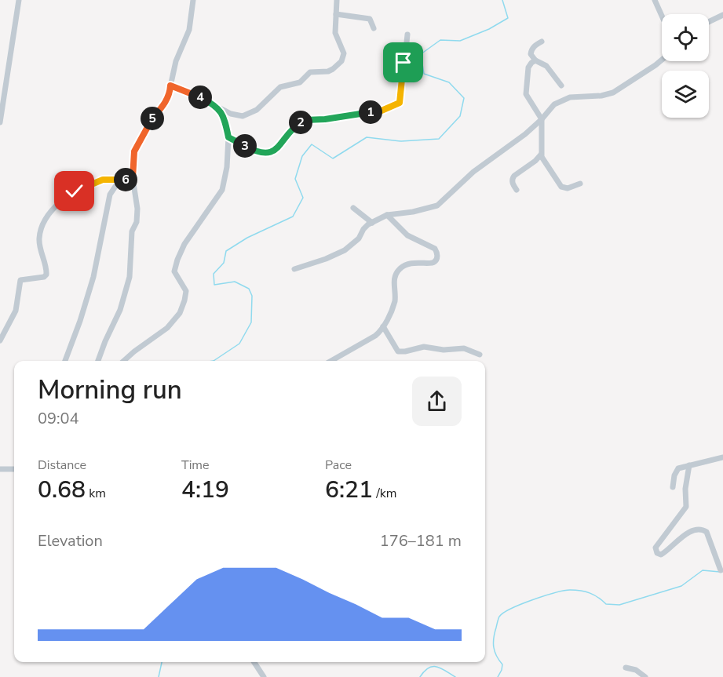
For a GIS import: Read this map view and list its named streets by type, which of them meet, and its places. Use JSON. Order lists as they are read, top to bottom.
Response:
{
  "page": {
    "pins": [
      "4",
      "1",
      "5",
      "2",
      "3",
      "6"
    ],
    "heading": ["Morning run", "09:04"],
    "stats": [
      ["Distance", "0.68 km"],
      ["Time", "4:19"],
      ["Pace", "6:21 /km"]
    ],
    "chart": ["Elevation", "176–181 m"]
  }
}
